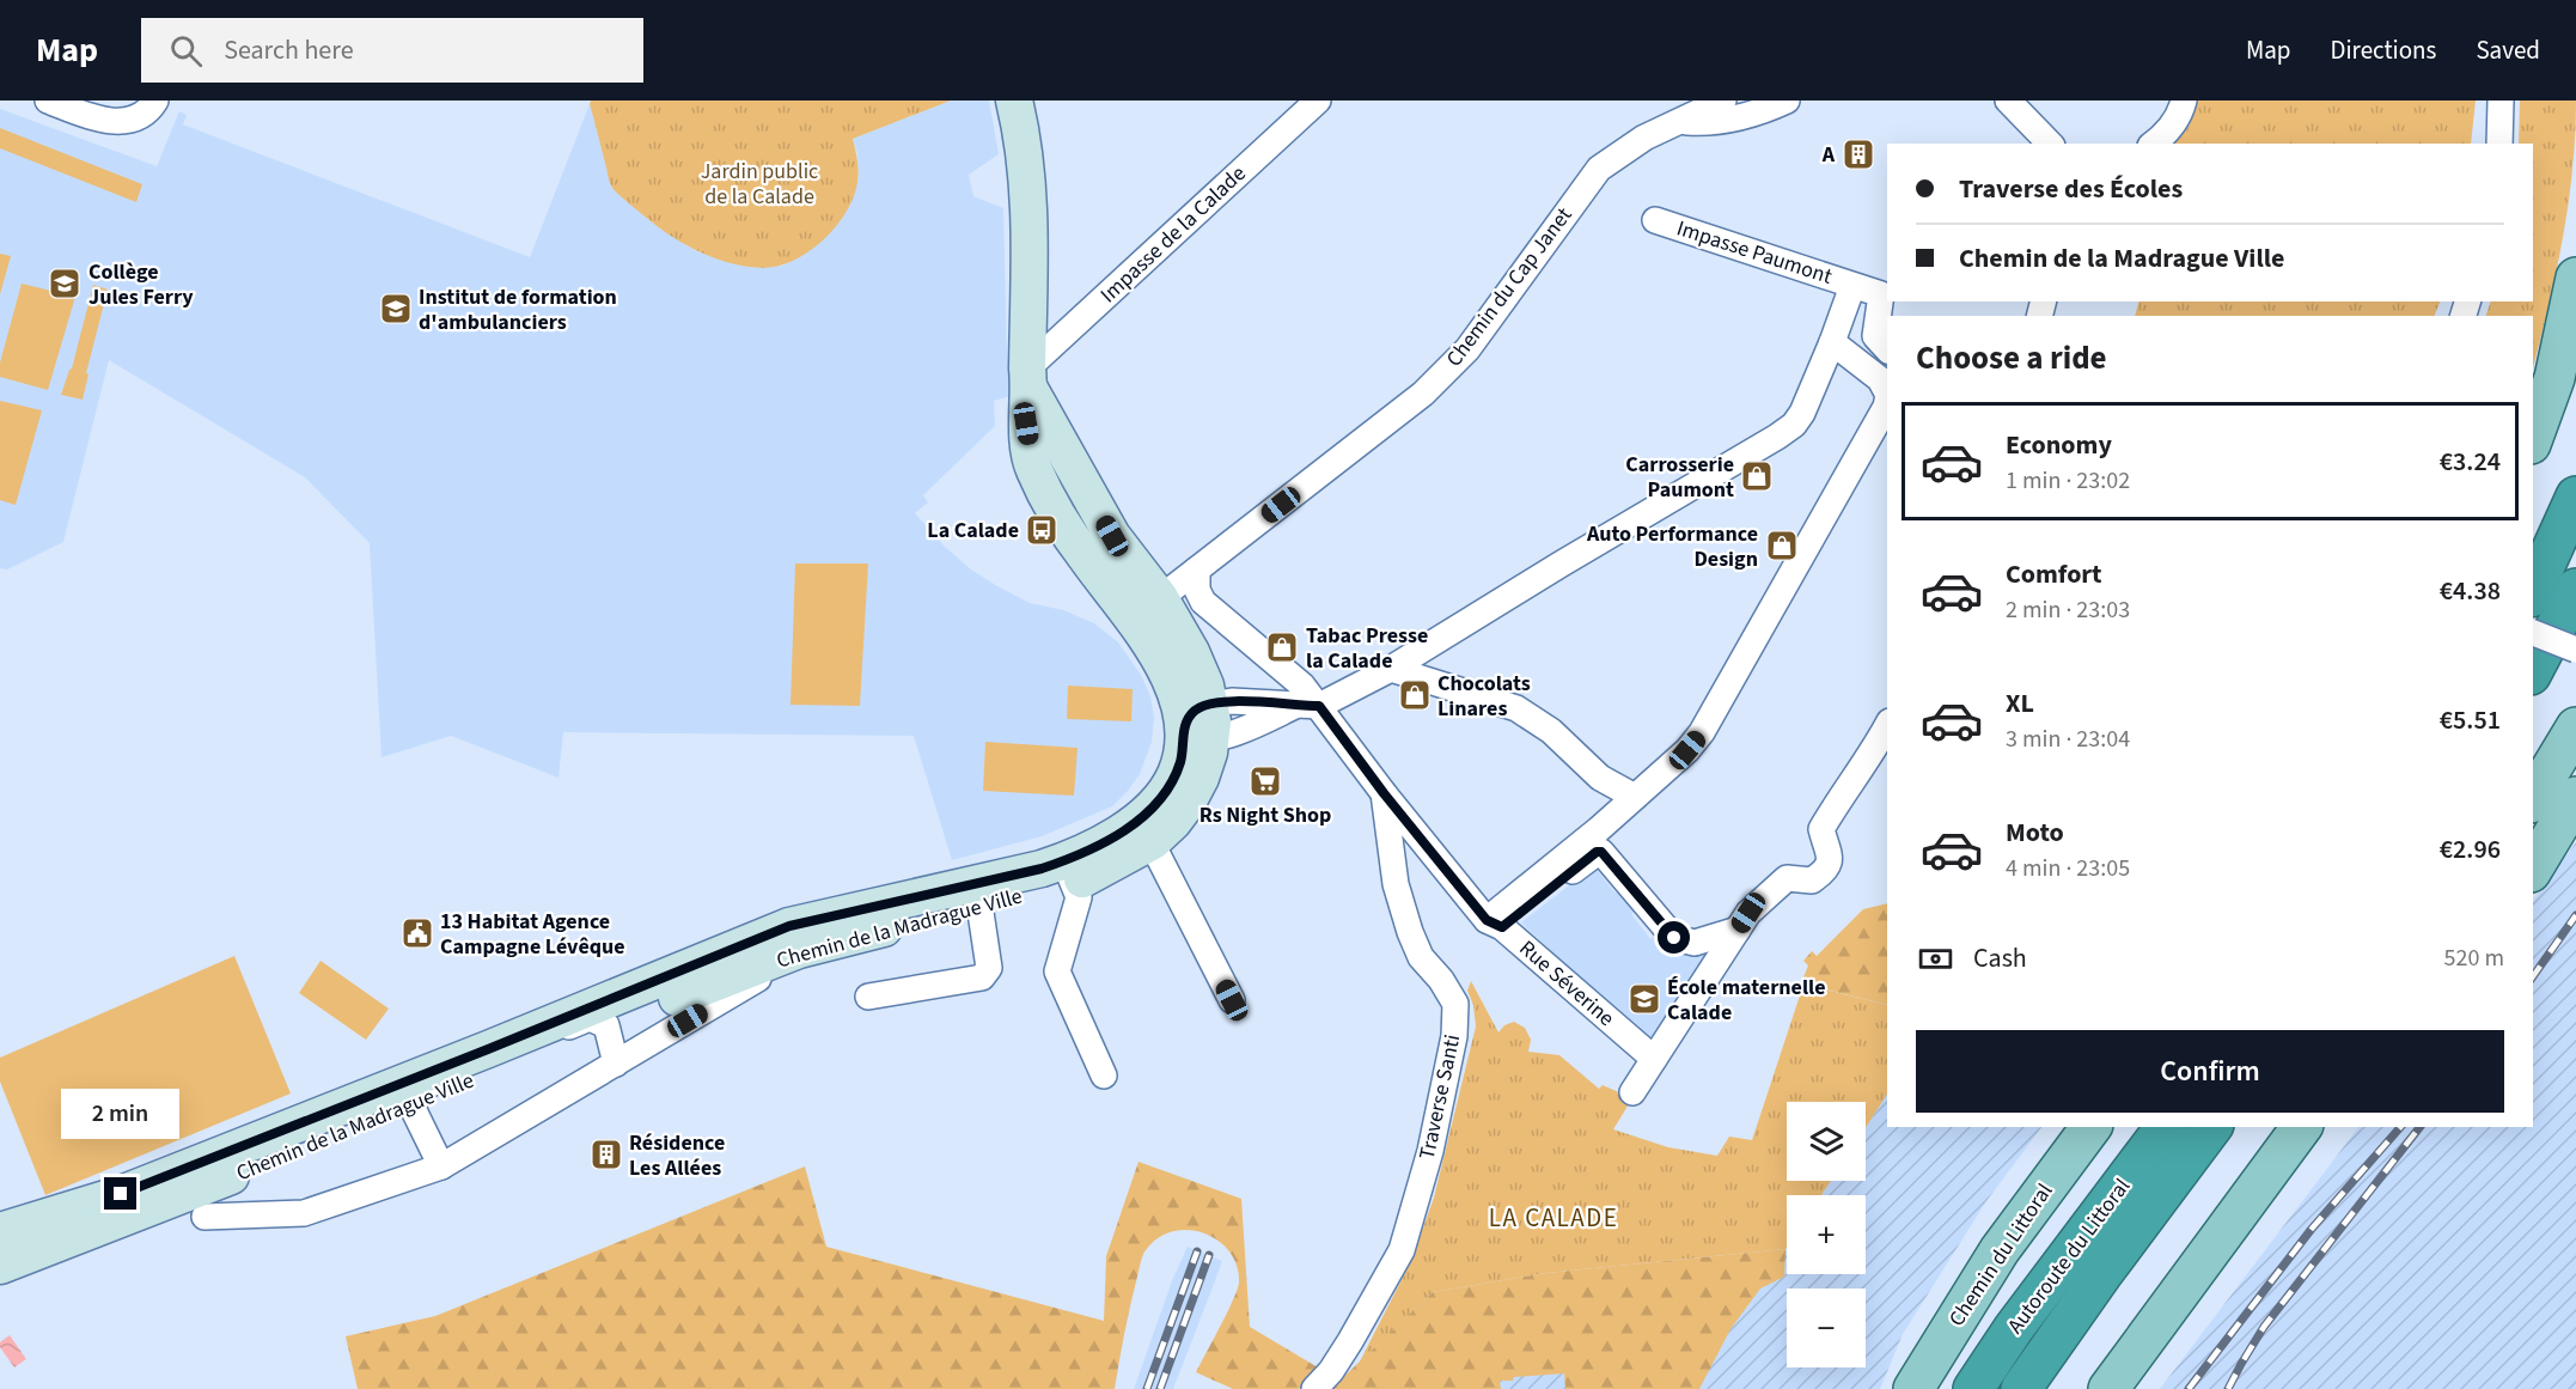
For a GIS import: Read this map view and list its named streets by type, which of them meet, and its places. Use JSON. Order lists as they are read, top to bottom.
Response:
{
  "streets": {
    "highway": ["Autoroute du Littoral"],
    "main road": ["Chemin du Littoral"],
    "street": [
      "Impasse de la Calade",
      "Impasse Paumont",
      "Chemin du Cap Janet",
      "Chemin de la Madrague Ville",
      "Rue Séverine",
      "Traverse Santi"
    ]
  },
  "crossings": [
    ["Rue Séverine", "Traverse Santi"]
  ],
  "districts": ["LA CALADE"],
  "parks": ["Jardin public de la Calade"],
  "places": {
    "building": ["A", "Résidence Les Allées"],
    "school or university": ["Collège Jules Ferry", "Institut de formation d'ambulanciers", "École maternelle Calade"],
    "shop": [
      "Carrosserie Paumont",
      "Auto Performance Design",
      "Tabac Presse la Calade",
      "Chocolats Linares"
    ],
    "bus stop": ["La Calade"],
    "supermarket": ["Rs Night Shop"],
    "public building": ["13 Habitat Agence Campagne Lévêque"]
  },
  "page": {
    "header": "Map",
    "search": "Search here",
    "nav": ["Map", "Directions", "Saved"],
    "banner": ["Traverse des Écoles", "Chemin de la Madrague Ville"],
    "heading": "Choose a ride",
    "list": [
      {
        "name": "Economy",
        "note": "1 min · 23:02",
        "value": "€3.24"
      },
      {
        "name": "Comfort",
        "note": "2 min · 23:03",
        "value": "€4.38"
      },
      {
        "name": "XL",
        "note": "3 min · 23:04",
        "value": "€5.51"
      },
      {
        "name": "Moto",
        "note": "4 min · 23:05",
        "value": "€2.96"
      }
    ],
    "pay": ["Cash", "520 m"],
    "buttons": "Confirm",
    "bubble": "2 min",
    "map_buttons": ["+", "−"]
  }
}
